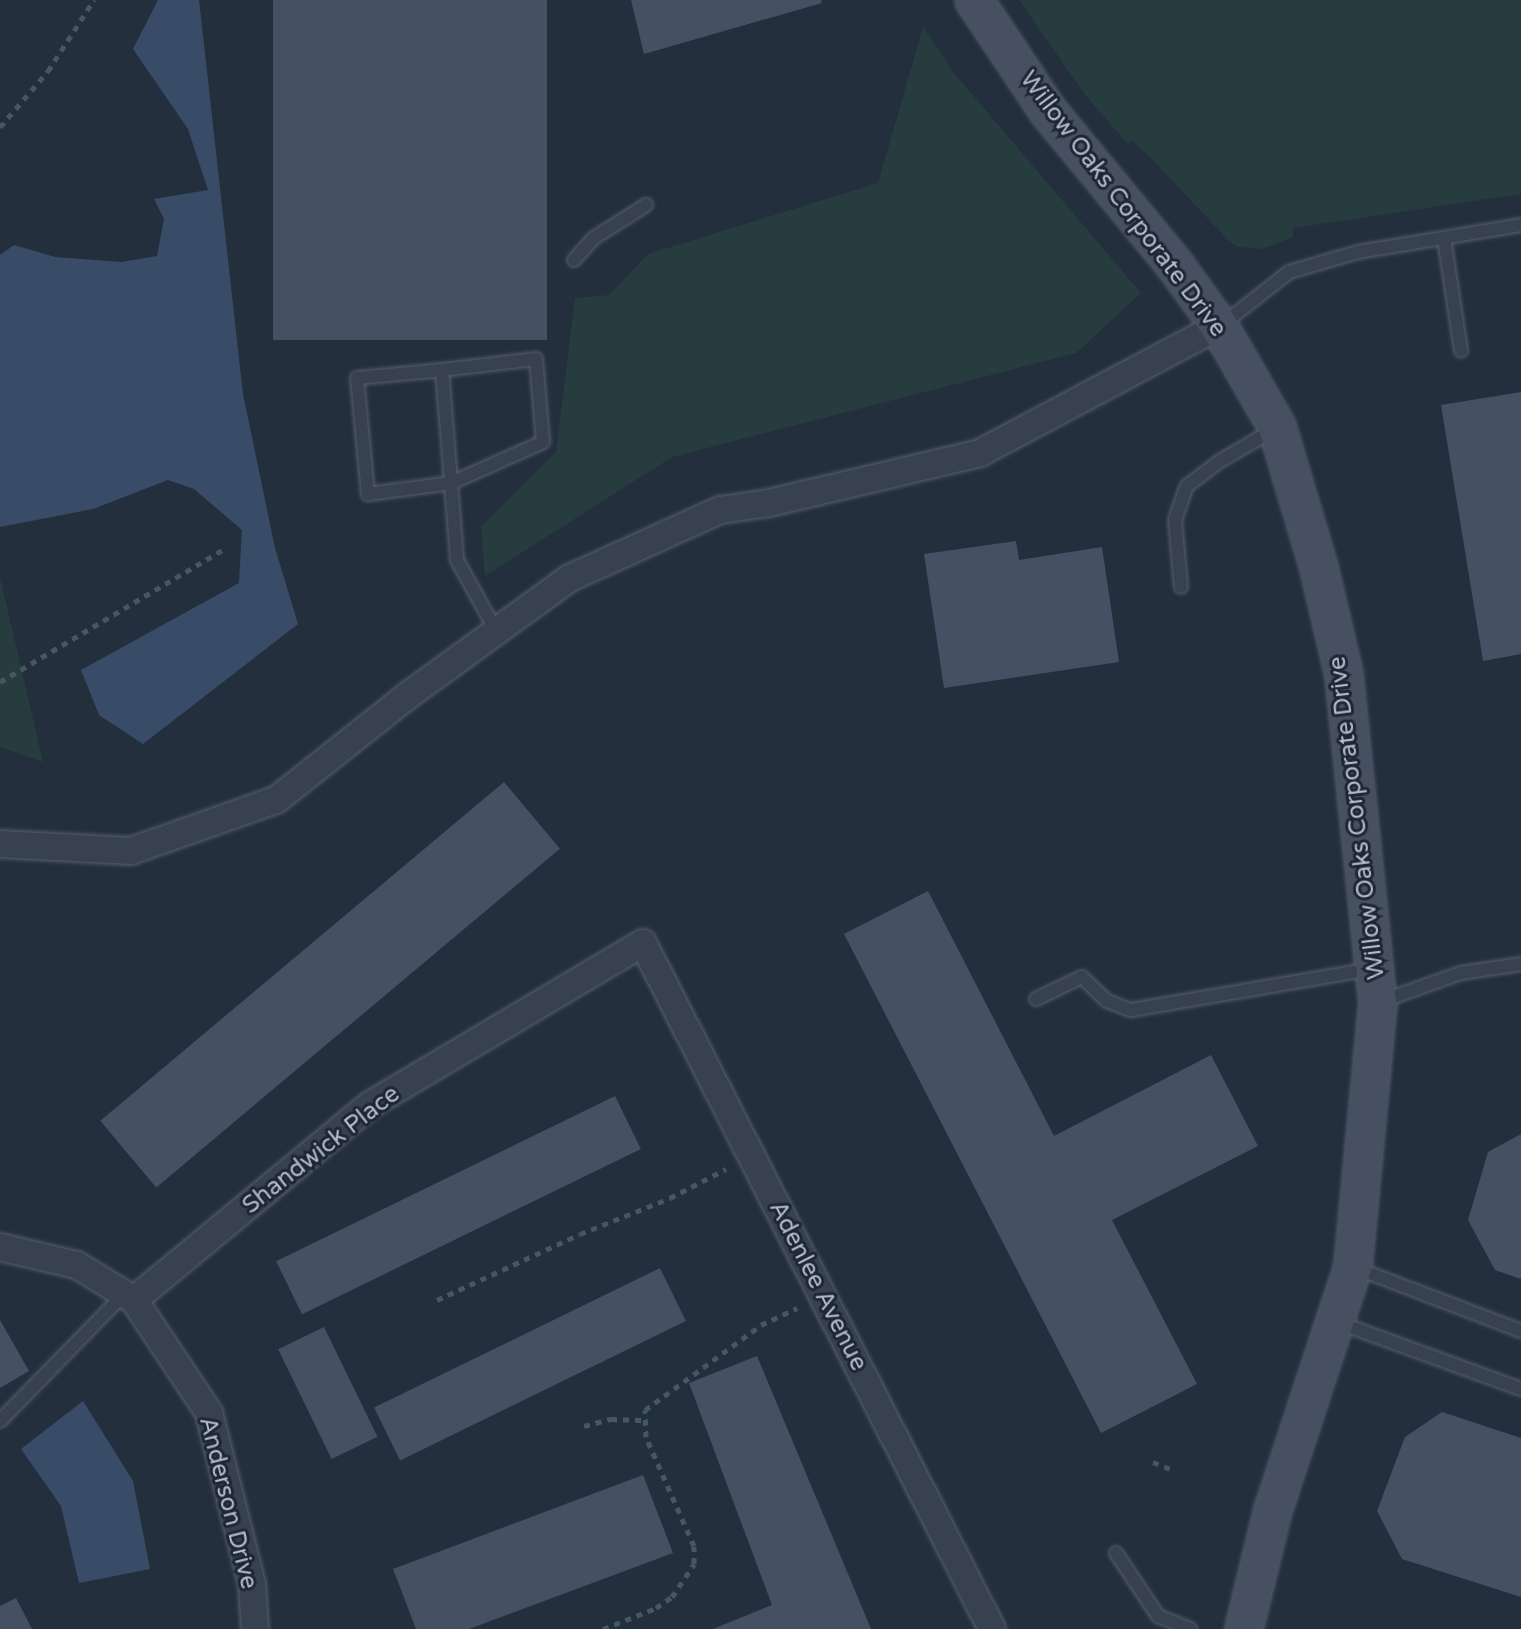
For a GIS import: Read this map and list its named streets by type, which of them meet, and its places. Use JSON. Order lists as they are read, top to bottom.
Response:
{
  "streets": {
    "street": [
      "Willow Oaks Corporate Drive",
      "Shandwick Place",
      "Adenlee Avenue",
      "Anderson Drive"
    ]
  },
  "crossings": [
    ["Shandwick Place", "Adenlee Avenue"],
    ["Shandwick Place", "Anderson Drive"]
  ]
}
